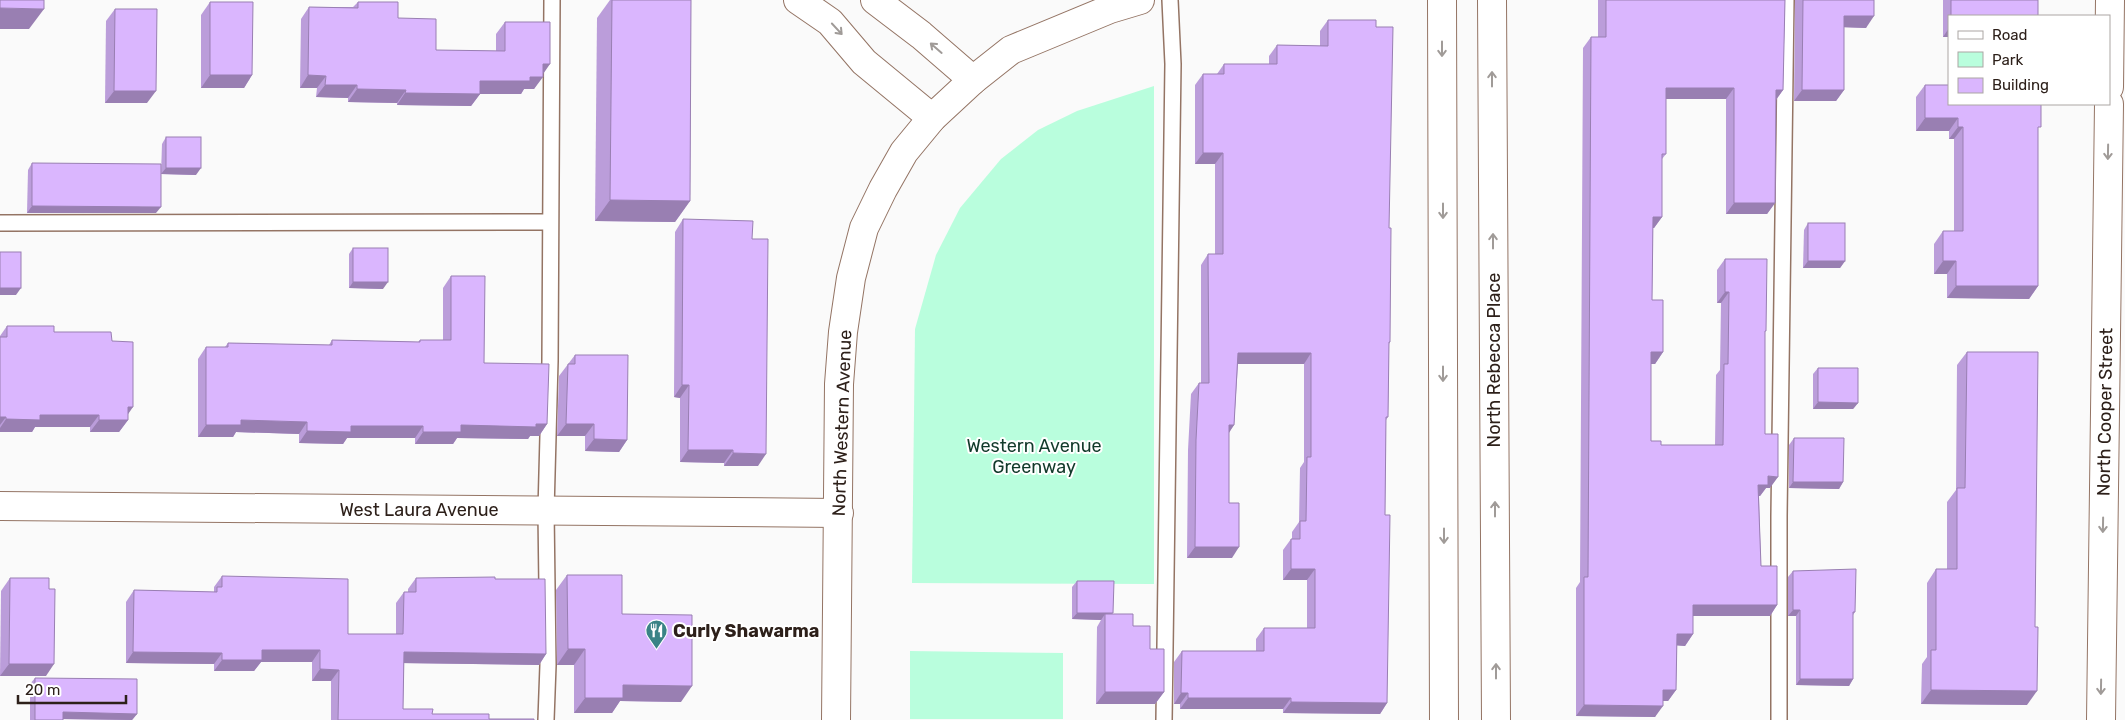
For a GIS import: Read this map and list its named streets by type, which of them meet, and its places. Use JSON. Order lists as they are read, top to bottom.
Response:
{
  "streets": {
    "street": [
      "North Rebecca Place",
      "North Cooper Street",
      "North Western Avenue",
      "West Laura Avenue"
    ]
  },
  "crossings": [
    ["North Western Avenue", "West Laura Avenue"]
  ],
  "one_way": ["North Cooper Street"],
  "parks": ["Western Avenue Greenway"],
  "places": {
    "restaurant": ["Curly Shawarma"]
  },
  "legend": ["Road", "Park", "Building"],
  "scale_bar": "20 m"
}
